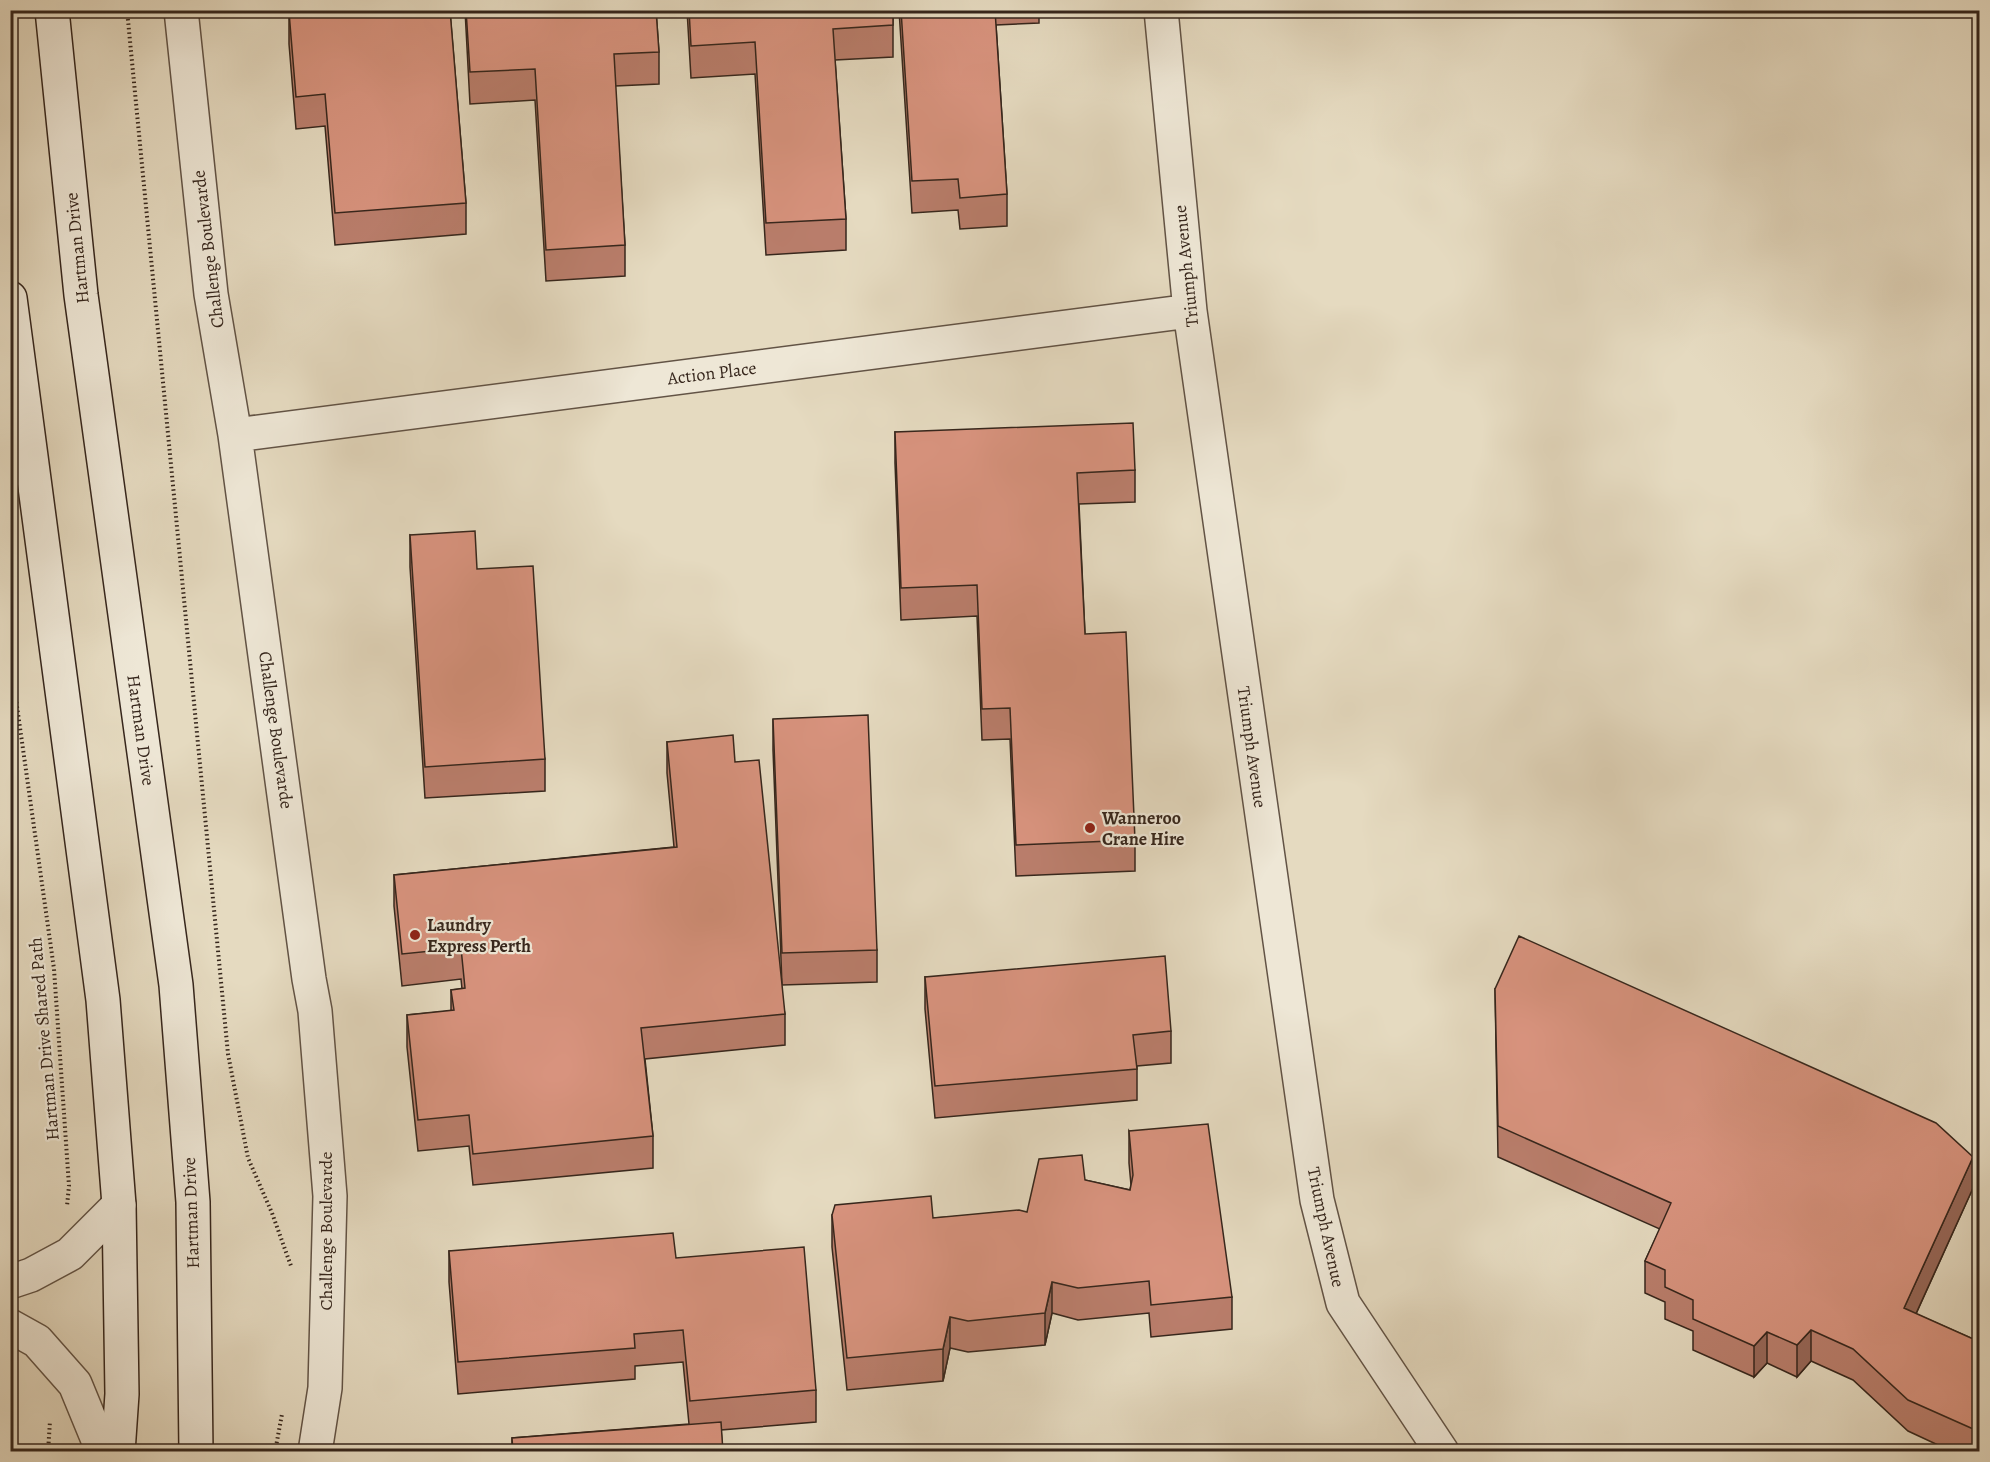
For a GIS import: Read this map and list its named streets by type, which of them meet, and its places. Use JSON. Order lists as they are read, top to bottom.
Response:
{
  "streets": {
    "street": [
      "Hartman Drive",
      "Challenge Boulevarde",
      "Triumph Avenue",
      "Action Place"
    ],
    "path": ["Hartman Drive Shared Path"]
  },
  "crossings": [
    ["Challenge Boulevarde", "Action Place"],
    ["Triumph Avenue", "Action Place"]
  ],
  "places": ["Wanneroo Crane Hire", "Laundry Express Perth"]
}
